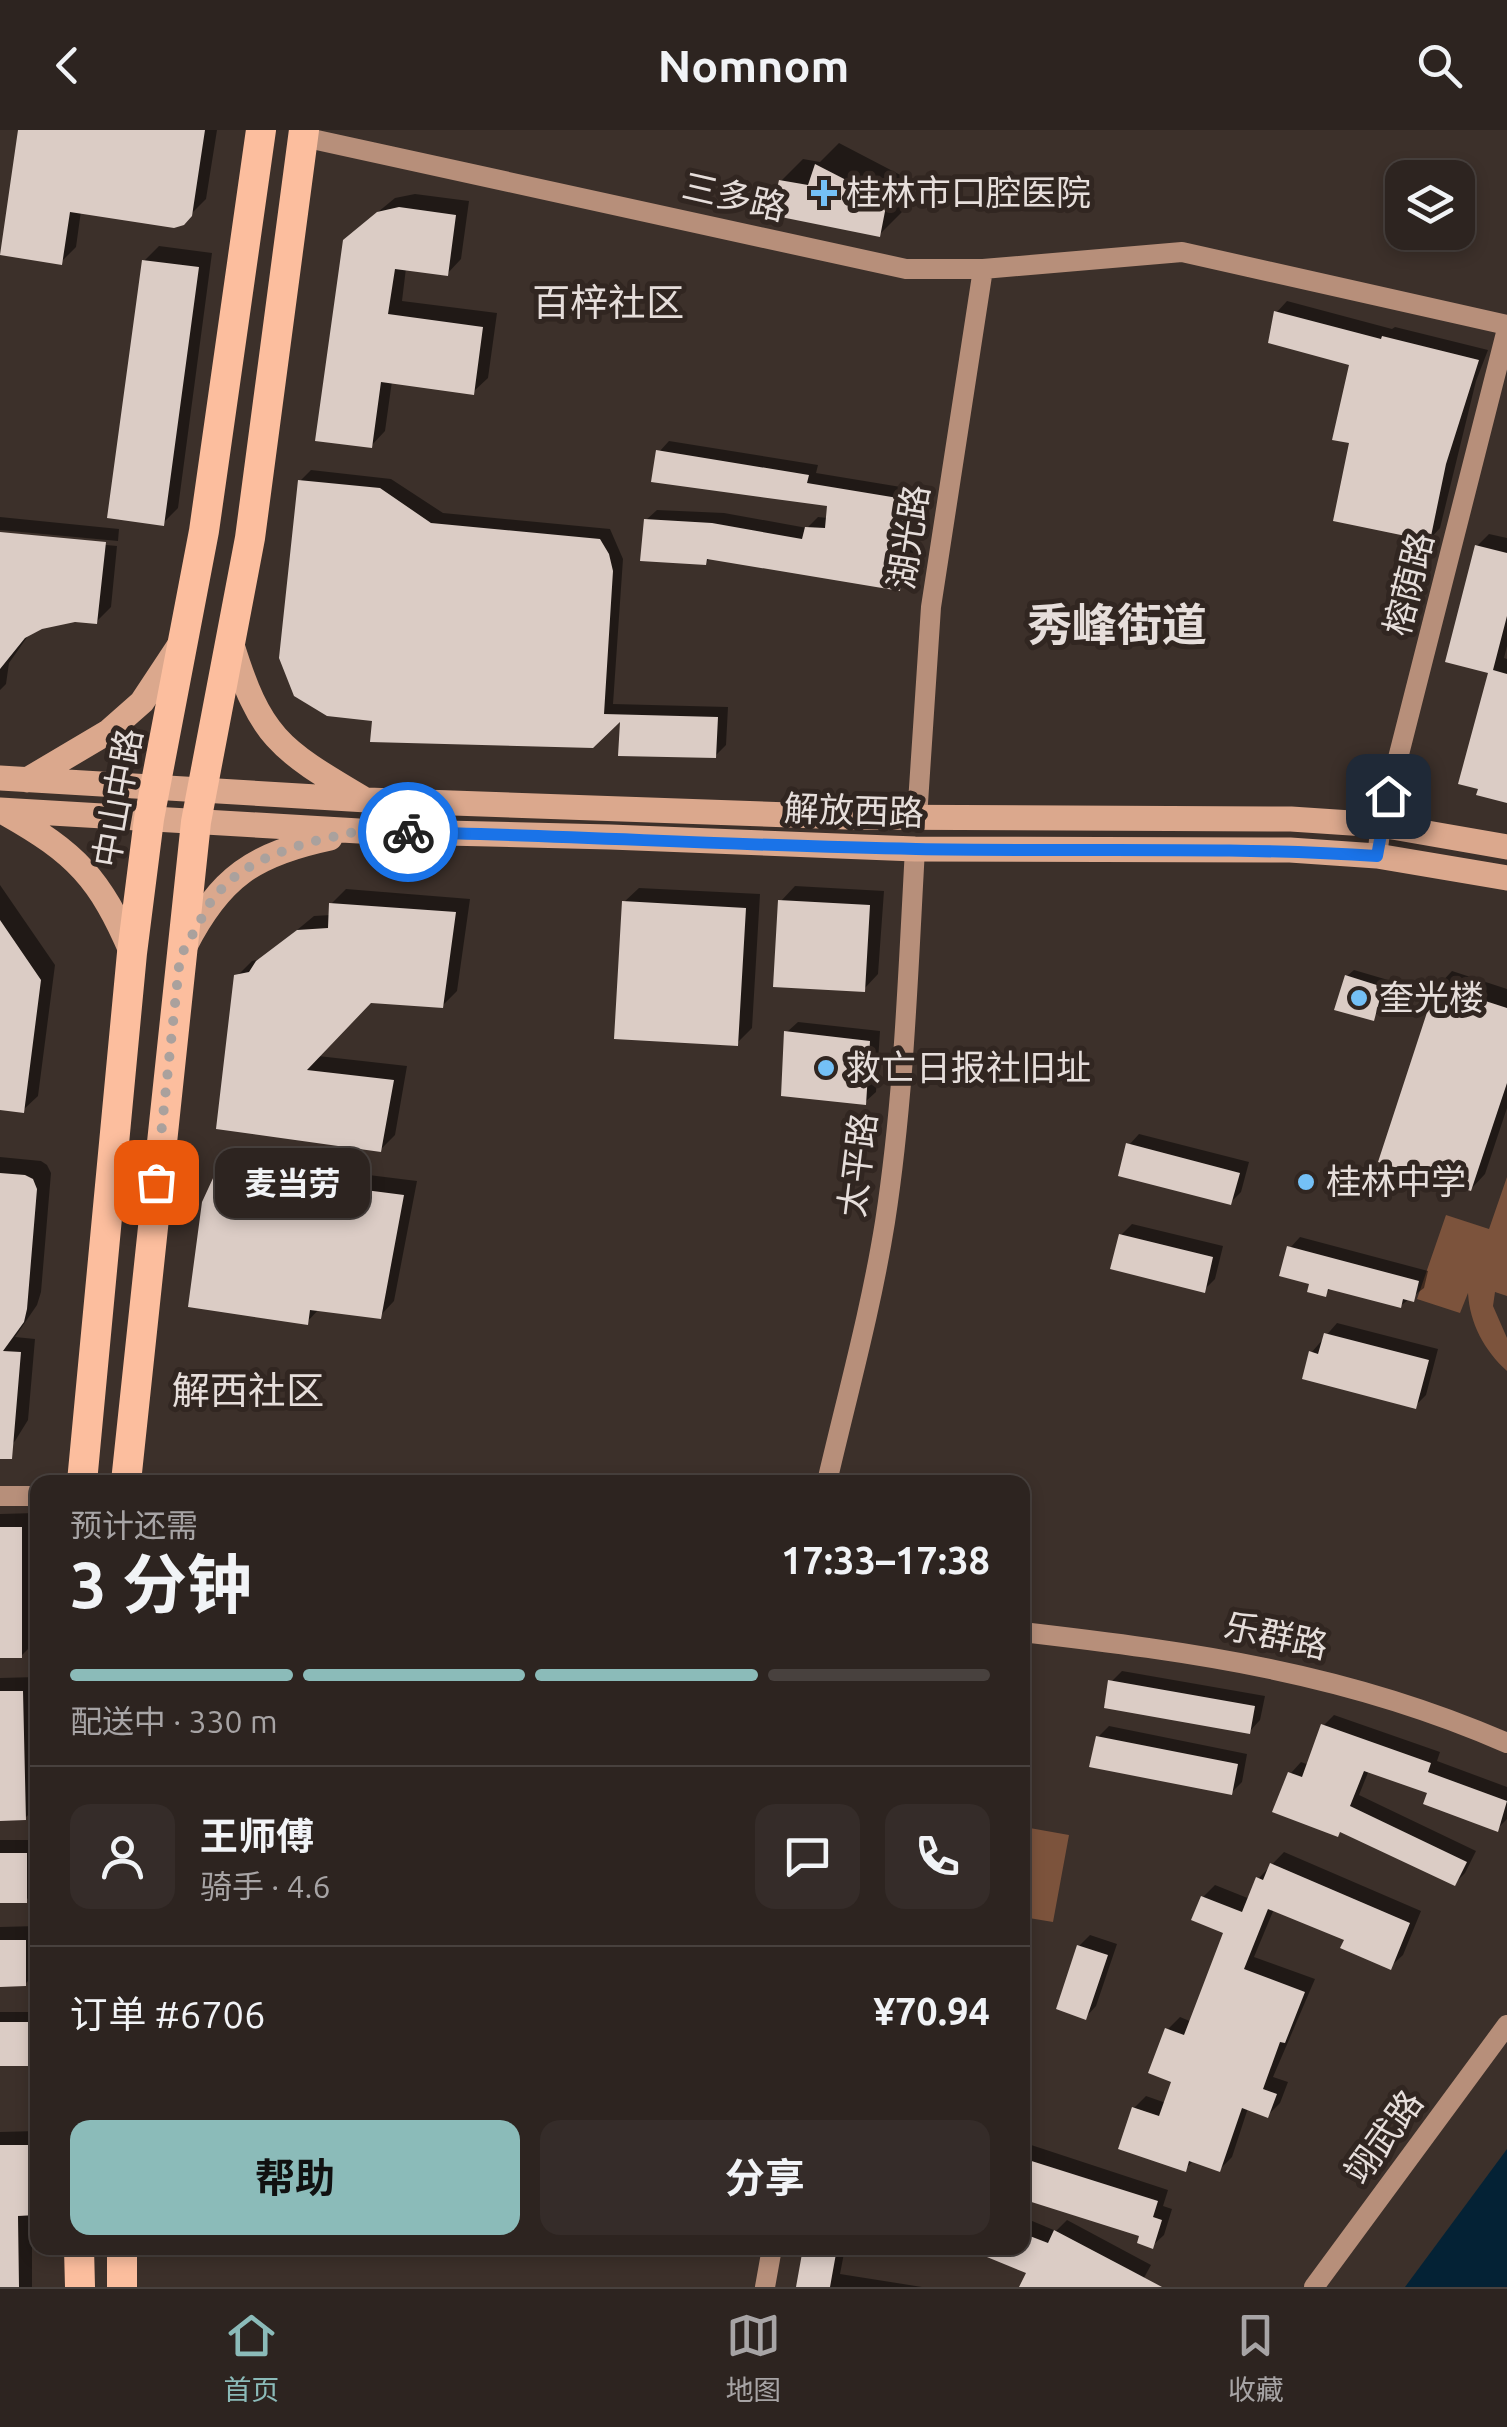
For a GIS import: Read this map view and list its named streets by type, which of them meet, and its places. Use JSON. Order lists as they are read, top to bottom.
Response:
{
  "streets": {
    "highway": ["中山中路"],
    "main road": ["解放西路"],
    "street": [
      "三多路",
      "湖光路",
      "榕荫路",
      "太平路",
      "乐群路",
      "翊武路"
    ]
  },
  "crossings": [
    ["三多路", "湖光路"],
    ["三多路", "榕荫路"],
    ["湖光路", "解放西路"],
    ["榕荫路", "解放西路"],
    ["中山中路", "解放西路"],
    ["解放西路", "太平路"]
  ],
  "districts": ["百梓社区", "秀峰街道", "解西社区"],
  "places": {
    "health": ["桂林市口腔医院"],
    "other": [
      "奎光楼",
      "救亡日报社旧址",
      "麦当劳",
      "桂林中学"
    ]
  },
  "page": {
    "header": "Nomnom",
    "bubble": "麦当劳",
    "heading": ["3 分钟", "预计还需", "17:33–17:38"],
    "panel": [
      "王师傅",
      "骑手 · 4.6",
      "订单 #6706",
      "¥70.94"
    ],
    "bar": "配送中 · 330 m",
    "buttons": ["帮助", "分享"],
    "tabs": ["首页", "地图", "收藏"]
  }
}
